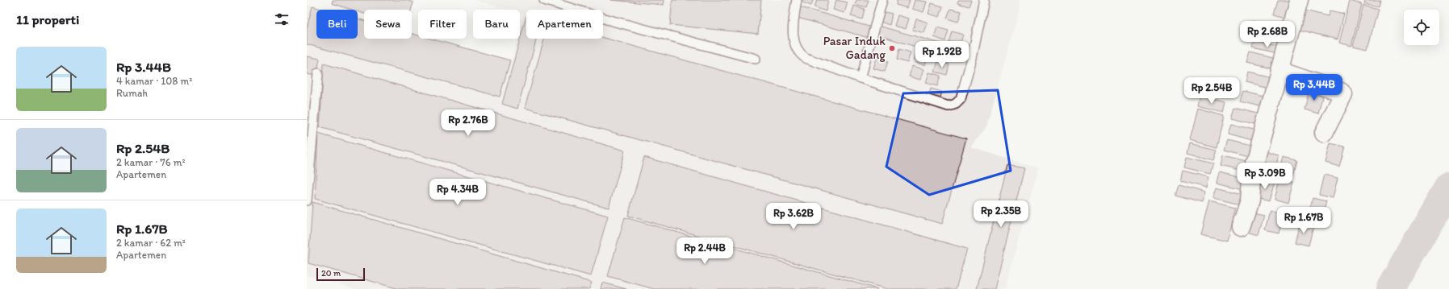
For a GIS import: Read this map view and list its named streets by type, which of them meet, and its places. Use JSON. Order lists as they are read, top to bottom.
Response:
{
  "places": ["Pasar Induk Gadang"],
  "scale_bar": "20 m",
  "page": {
    "heading": "11 properti",
    "chip": [
      "Beli",
      "Sewa",
      "Filter",
      "Baru",
      "Apartemen"
    ],
    "price": [
      "Rp 2.68B",
      "Rp 1.92B",
      "Rp 3.44B",
      "Rp 2.54B",
      "Rp 2.76B",
      "Rp 3.09B",
      "Rp 4.34B",
      "Rp 2.35B",
      "Rp 3.62B",
      "Rp 1.67B",
      "Rp 2.44B"
    ],
    "list": [
      {
        "name": "Rp 3.44B",
        "note": "4 kamar · 108 m² · Rumah"
      },
      {
        "name": "Rp 2.54B",
        "note": "2 kamar · 76 m² · Apartemen"
      },
      {
        "name": "Rp 1.67B",
        "note": "2 kamar · 62 m² · Apartemen"
      }
    ],
    "scale": "20 m"
  }
}
